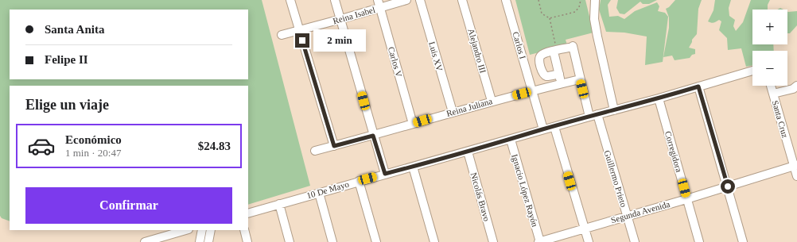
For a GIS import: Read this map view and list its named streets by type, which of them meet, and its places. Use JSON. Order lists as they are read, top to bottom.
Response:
{
  "streets": {
    "street": [
      "Reina Isabel",
      "Carlos I",
      "Alejandro III",
      "Luis XV",
      "Carlos V",
      "Reina Juliana",
      "Santa Cruz",
      "Corregidora",
      "Guillermo Prieto",
      "10 De Mayo",
      "Ignacio López Rayón",
      "Nicolás Bravo",
      "Segunda Avenida"
    ]
  },
  "crossings": [
    ["Reina Isabel", "Carlos V"],
    ["Carlos I", "Reina Juliana"],
    ["Carlos I", "10 De Mayo"],
    ["Alejandro III", "Reina Juliana"],
    ["Luis XV", "Reina Juliana"],
    ["Carlos V", "Reina Juliana"],
    ["Reina Juliana", "Guillermo Prieto"],
    ["Santa Cruz", "Segunda Avenida"],
    ["Corregidora", "10 De Mayo"],
    ["Corregidora", "Segunda Avenida"],
    ["Guillermo Prieto", "10 De Mayo"],
    ["Guillermo Prieto", "Segunda Avenida"],
    ["10 De Mayo", "Ignacio López Rayón"],
    ["10 De Mayo", "Nicolás Bravo"],
    ["Ignacio López Rayón", "Segunda Avenida"]
  ],
  "page": {
    "map_buttons": ["+", "−"],
    "banner": ["Santa Anita", "Felipe II"],
    "bubble": "2 min",
    "heading": "Elige un viaje",
    "list": [
      {
        "name": "Económico",
        "note": "1 min · 20:47",
        "value": "$24.83"
      }
    ],
    "buttons": "Confirmar"
  }
}
